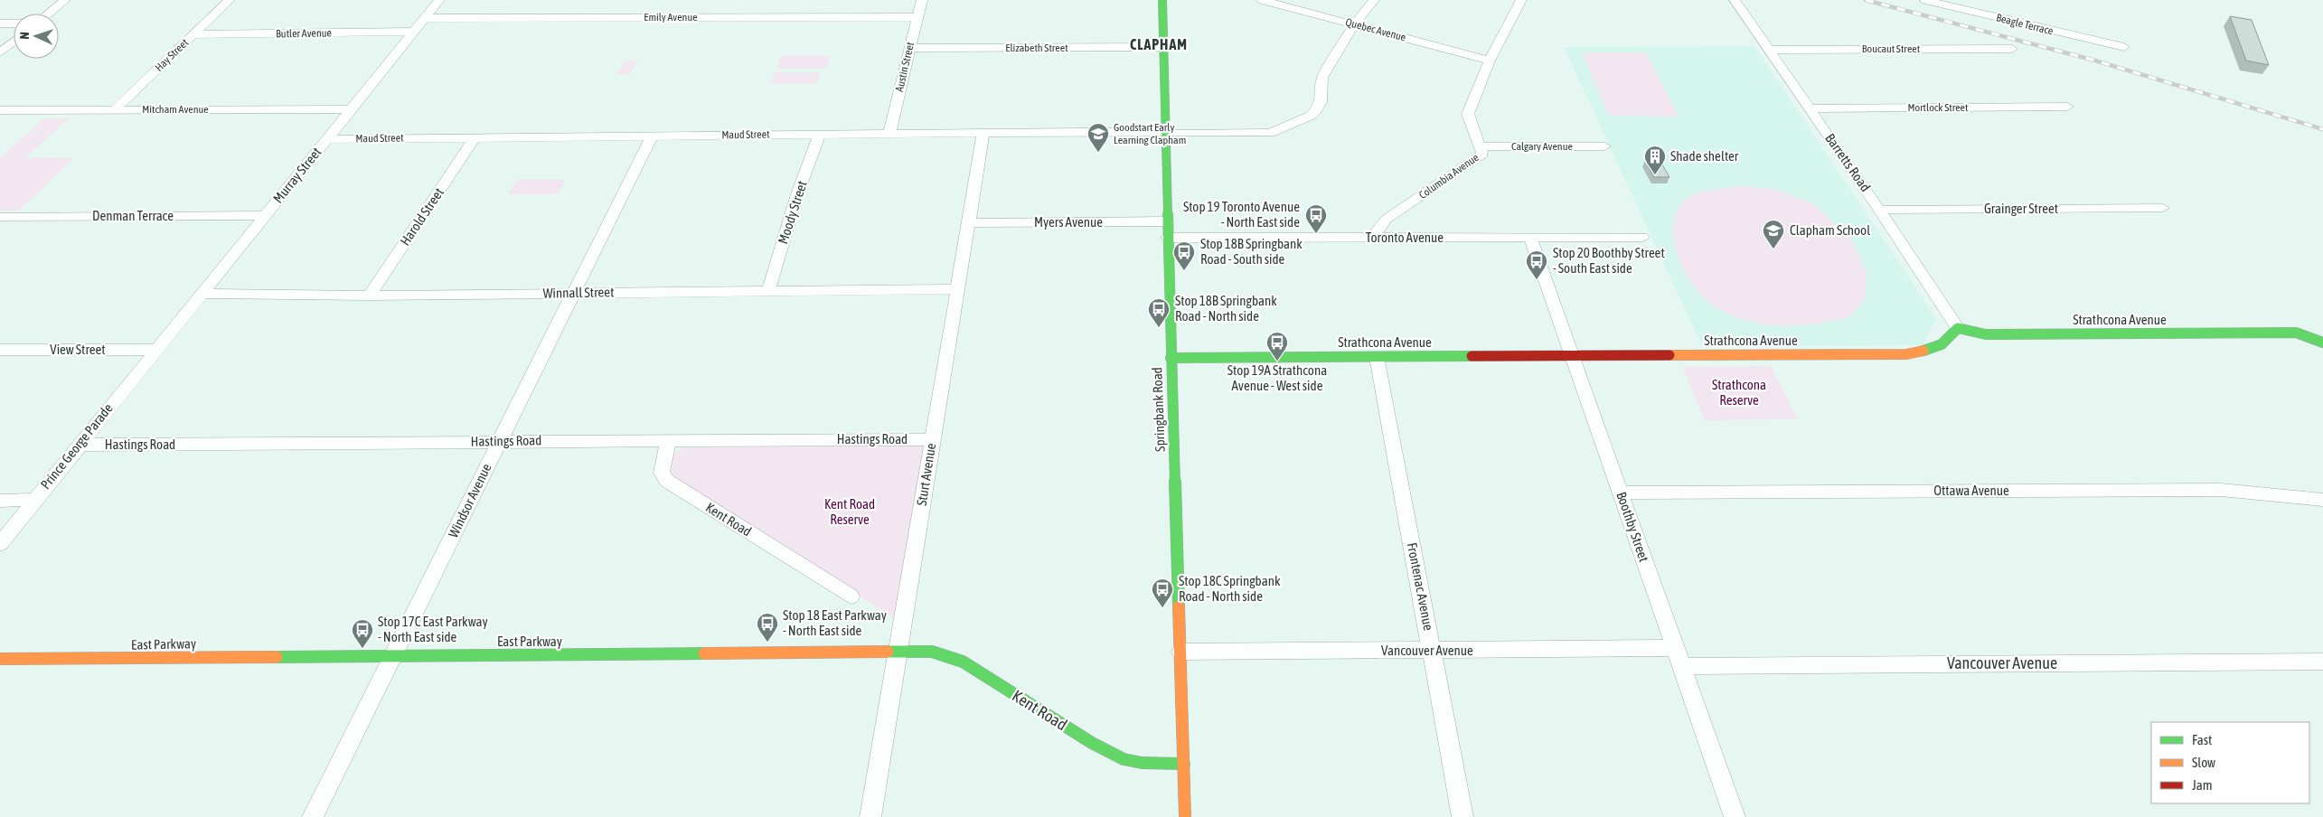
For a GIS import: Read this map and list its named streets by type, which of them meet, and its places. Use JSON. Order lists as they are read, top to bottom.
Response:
{
  "streets": {
    "street": [
      "Emily Avenue",
      "Beagle Terrace",
      "Quebec Avenue",
      "Butler Avenue",
      "Elizabeth Street",
      "Boucaut Street",
      "Hay Street",
      "Austin Street",
      "Mortlock Street",
      "Mitcham Avenue",
      "Maud Street",
      "Calgary Avenue",
      "Barretts Road",
      "Murray Street",
      "Columbia Avenue",
      "Grainger Street",
      "Moody Street",
      "Denman Terrace",
      "Harold Street",
      "Myers Avenue",
      "Toronto Avenue",
      "Winnall Street",
      "Strathcona Avenue",
      "View Street",
      "Springbank Road",
      "Hastings Road",
      "Prince George Parade",
      "Sturt Avenue",
      "Ottawa Avenue",
      "Windsor Avenue",
      "Kent Road",
      "Boothby Street",
      "Frontenac Avenue",
      "East Parkway",
      "Vancouver Avenue"
    ]
  },
  "crossings": [
    ["Emily Avenue", "Austin Street"],
    ["Emily Avenue", "Murray Street"],
    ["Quebec Avenue", "Maud Street"],
    ["Quebec Avenue", "Columbia Avenue"],
    ["Butler Avenue", "Hay Street"],
    ["Butler Avenue", "Murray Street"],
    ["Elizabeth Street", "Austin Street"],
    ["Elizabeth Street", "Springbank Road"],
    ["Boucaut Street", "Barretts Road"],
    ["Hay Street", "Mitcham Avenue"],
    ["Austin Street", "Maud Street"],
    ["Mortlock Street", "Barretts Road"],
    ["Mitcham Avenue", "Murray Street"],
    ["Maud Street", "Murray Street"],
    ["Maud Street", "Moody Street"],
    ["Maud Street", "Harold Street"],
    ["Maud Street", "Springbank Road"],
    ["Maud Street", "Sturt Avenue"],
    ["Maud Street", "Windsor Avenue"],
    ["Calgary Avenue", "Columbia Avenue"],
    ["Barretts Road", "Grainger Street"],
    ["Barretts Road", "Strathcona Avenue"],
    ["Murray Street", "Denman Terrace"],
    ["Murray Street", "Winnall Street"],
    ["Murray Street", "View Street"],
    ["Murray Street", "Prince George Parade"],
    ["Columbia Avenue", "Toronto Avenue"],
    ["Moody Street", "Winnall Street"],
    ["Harold Street", "Winnall Street"],
    ["Myers Avenue", "Springbank Road"],
    ["Myers Avenue", "Sturt Avenue"],
    ["Toronto Avenue", "Springbank Road"],
    ["Toronto Avenue", "Boothby Street"],
    ["Winnall Street", "Sturt Avenue"],
    ["Winnall Street", "Windsor Avenue"],
    ["Strathcona Avenue", "Springbank Road"],
    ["Strathcona Avenue", "Boothby Street"],
    ["Strathcona Avenue", "Frontenac Avenue"],
    ["View Street", "Prince George Parade"],
    ["Springbank Road", "Kent Road"],
    ["Springbank Road", "Vancouver Avenue"],
    ["Hastings Road", "Prince George Parade"],
    ["Hastings Road", "Sturt Avenue"],
    ["Hastings Road", "Windsor Avenue"],
    ["Hastings Road", "Kent Road"],
    ["Sturt Avenue", "Kent Road"],
    ["Sturt Avenue", "East Parkway"],
    ["Ottawa Avenue", "Boothby Street"],
    ["Windsor Avenue", "East Parkway"],
    ["Kent Road", "East Parkway"],
    ["Boothby Street", "Vancouver Avenue"],
    ["Frontenac Avenue", "Vancouver Avenue"]
  ],
  "districts": ["CLAPHAM"],
  "parks": ["Strathcona Reserve", "Kent Road Reserve"],
  "places": {
    "school or university": ["Goodstart Early Learning Clapham", "Clapham School"],
    "building": ["Shade shelter"],
    "bus stop": [
      "Stop 19 Toronto Avenue - North East side",
      "Stop 18B Springbank Road - South side",
      "Stop 20 Boothby Street - South East side",
      "Stop 18B Springbank Road - North side",
      "Stop 19A Strathcona Avenue - West side",
      "Stop 18C Springbank Road - North side",
      "Stop 18 East Parkway - North East side",
      "Stop 17C East Parkway - North East side"
    ]
  },
  "legend": ["Fast", "Slow", "Jam"],
  "north": "left"
}
